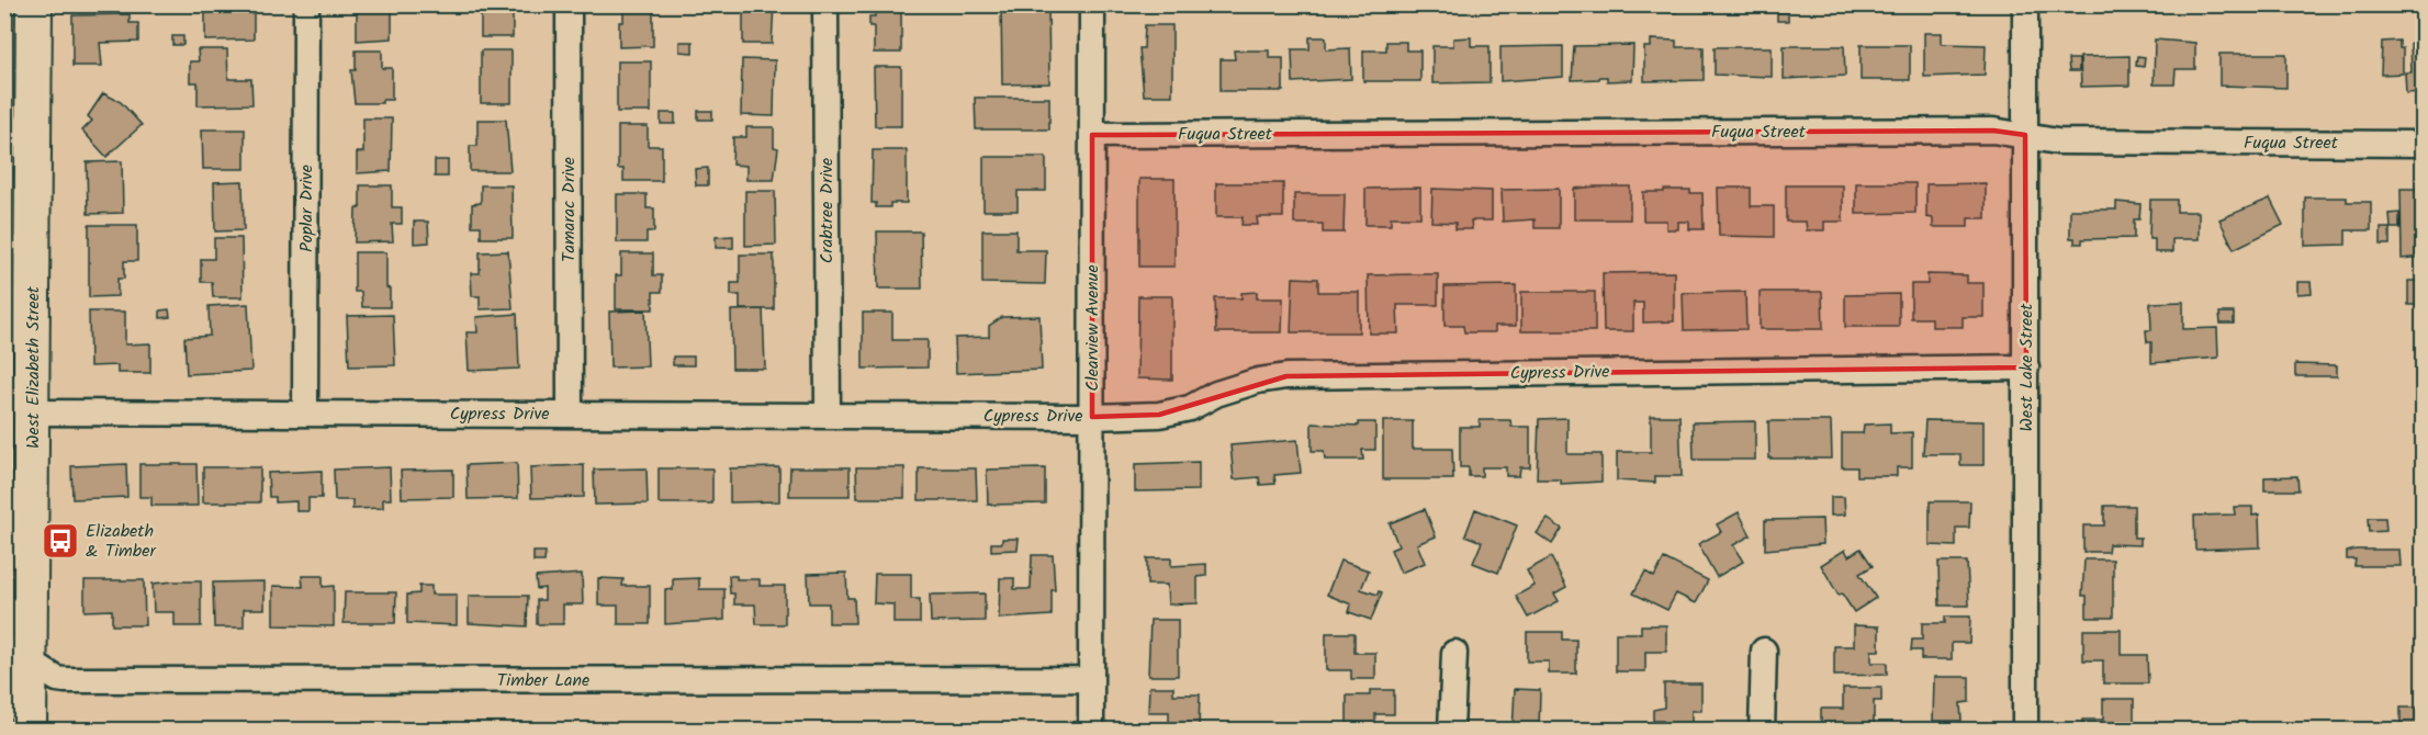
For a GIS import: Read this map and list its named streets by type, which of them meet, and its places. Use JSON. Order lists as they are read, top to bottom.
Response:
{
  "streets": {
    "main road": ["West Elizabeth Street"],
    "street": [
      "Fuqua Street",
      "Poplar Drive",
      "Tamarac Drive",
      "Crabtree Drive",
      "Clearview Avenue",
      "West Lake Street",
      "Cypress Drive",
      "Timber Lane"
    ]
  },
  "crossings": [
    ["Fuqua Street", "Clearview Avenue"],
    ["Fuqua Street", "West Lake Street"],
    ["Poplar Drive", "Cypress Drive"],
    ["Tamarac Drive", "Cypress Drive"],
    ["Crabtree Drive", "Cypress Drive"],
    ["Clearview Avenue", "Cypress Drive"],
    ["Clearview Avenue", "Timber Lane"],
    ["West Elizabeth Street", "Cypress Drive"],
    ["West Elizabeth Street", "Timber Lane"],
    ["West Lake Street", "Cypress Drive"]
  ],
  "places": {
    "bus stop": ["Elizabeth & Timber"]
  }
}
